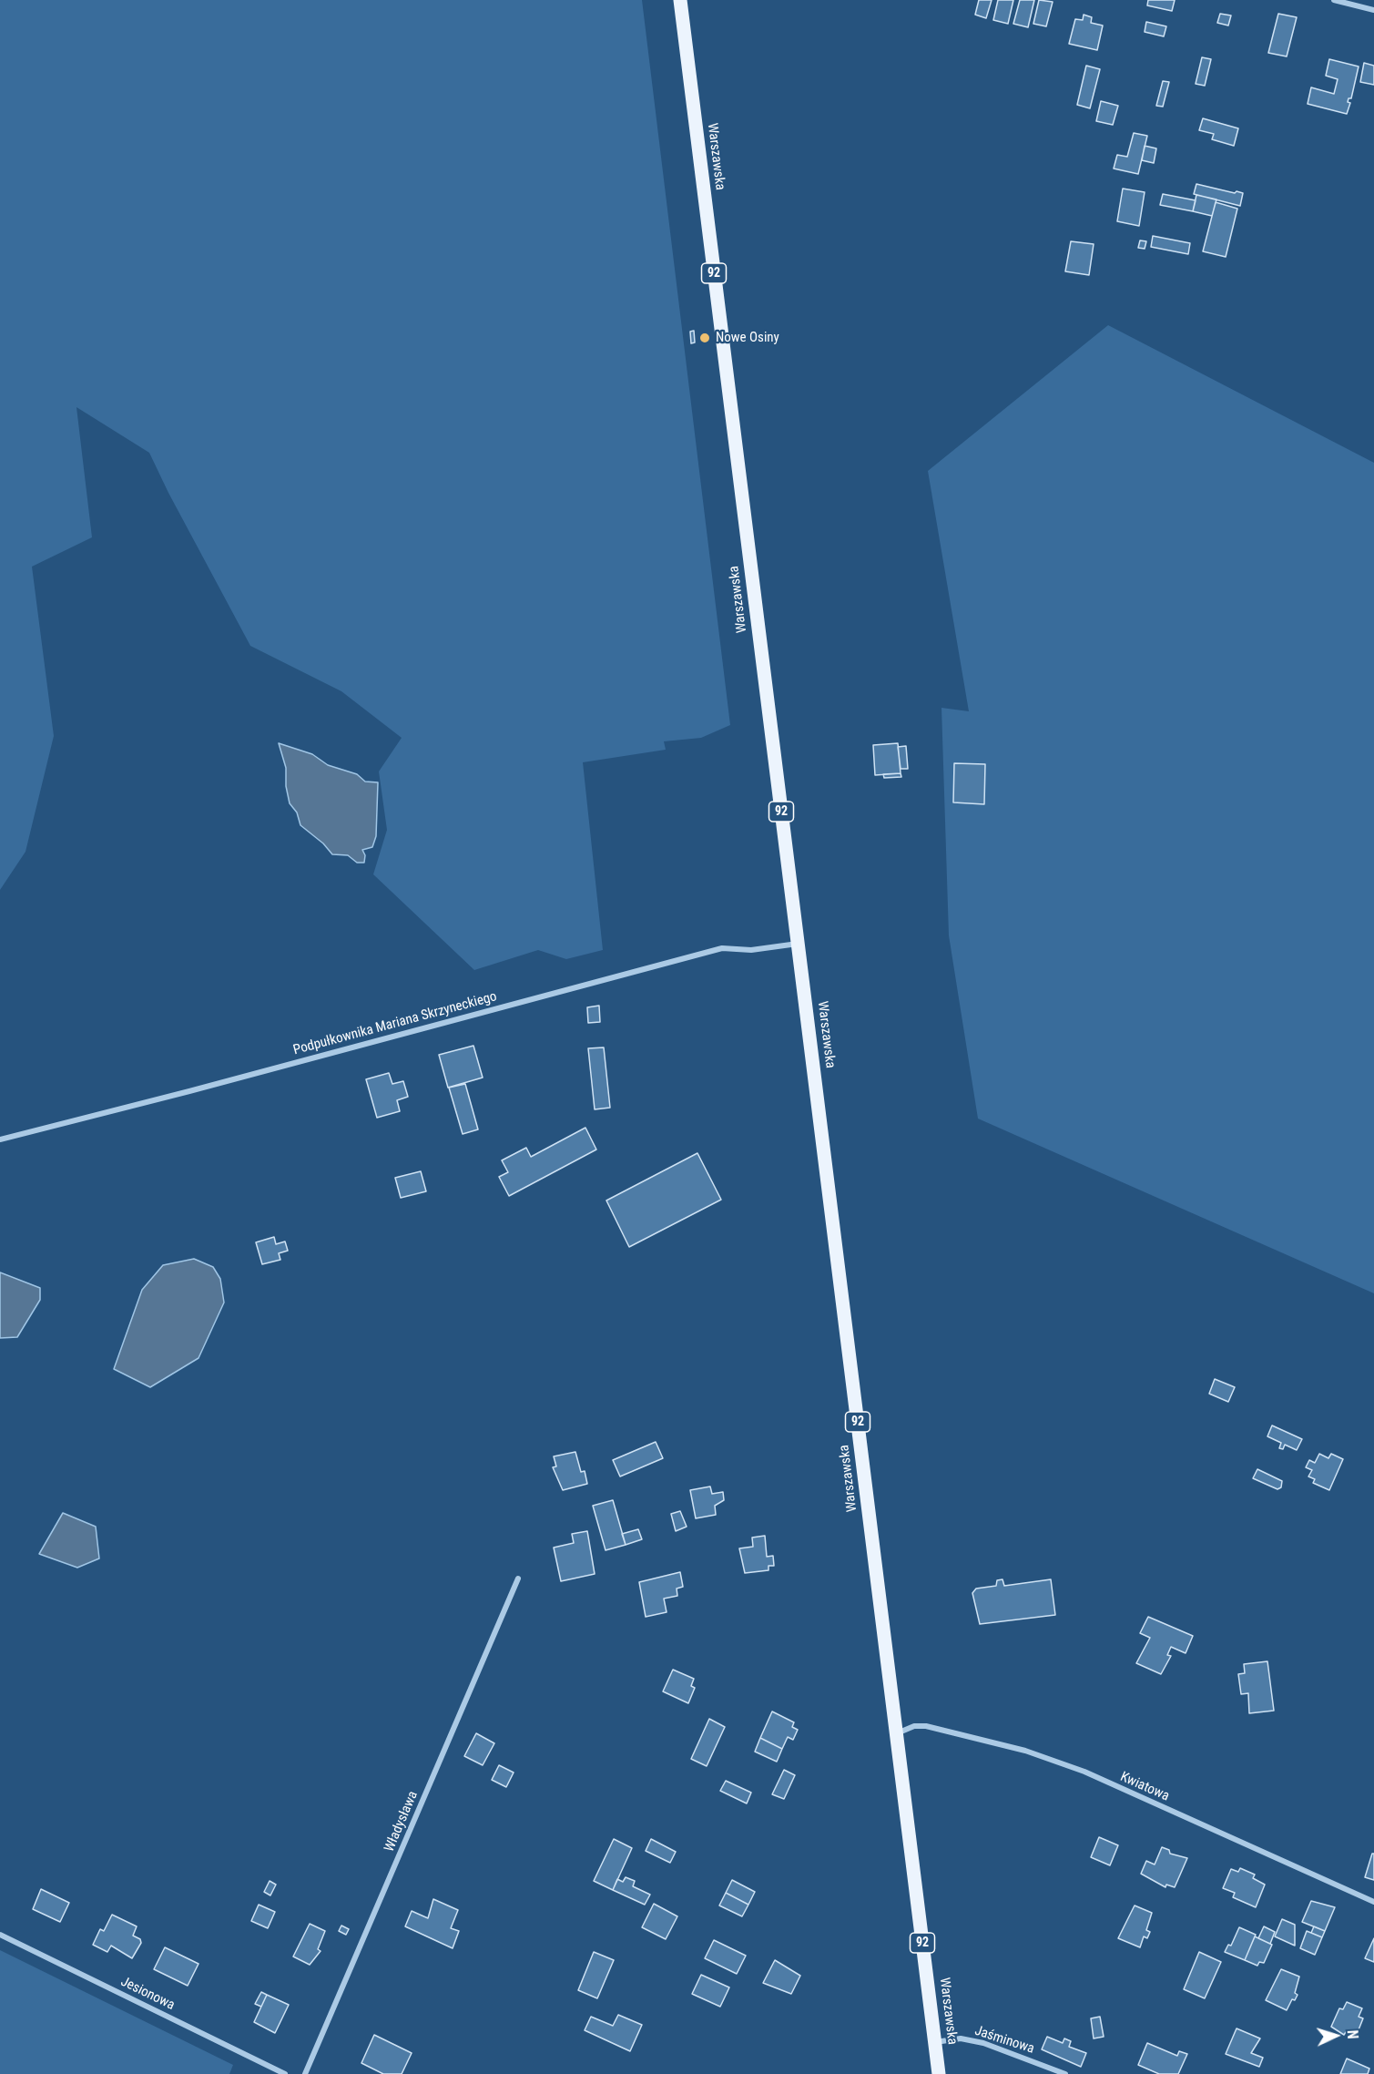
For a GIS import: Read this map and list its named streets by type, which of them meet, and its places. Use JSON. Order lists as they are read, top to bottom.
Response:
{
  "streets": {
    "main road": ["Warszawska", "92"],
    "street": [
      "Podpułkownika Mariana Skrzyneckiego",
      "Kwiatowa",
      "Władysława",
      "Jesionowa",
      "Jaśminowa"
    ]
  },
  "crossings": [
    ["Warszawska", "Podpułkownika Mariana Skrzyneckiego"],
    ["Warszawska", "Kwiatowa"],
    ["Warszawska", "Jaśminowa"]
  ],
  "places": ["Nowe Osiny"],
  "north": "right"
}
